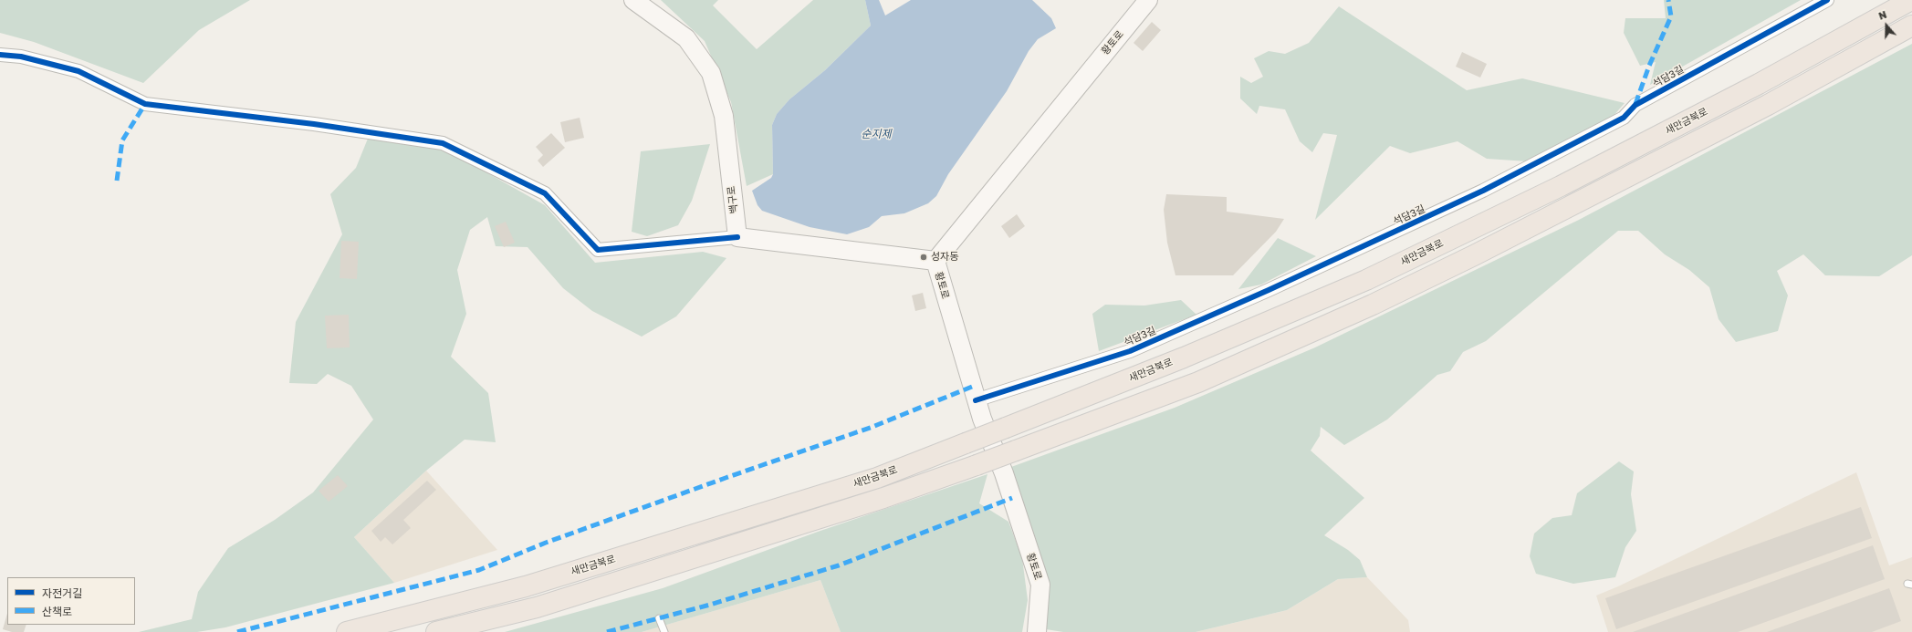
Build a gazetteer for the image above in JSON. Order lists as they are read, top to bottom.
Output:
{
  "streets": {
    "highway": ["새만금북로"],
    "main road": ["황토로", "백구로"],
    "street": ["석담3길"]
  },
  "crossings": [
    ["황토로", "석담3길"]
  ],
  "water": ["순지제"],
  "places": ["성자동"],
  "legend": ["자전거길", "산책로"],
  "north": "top"
}
